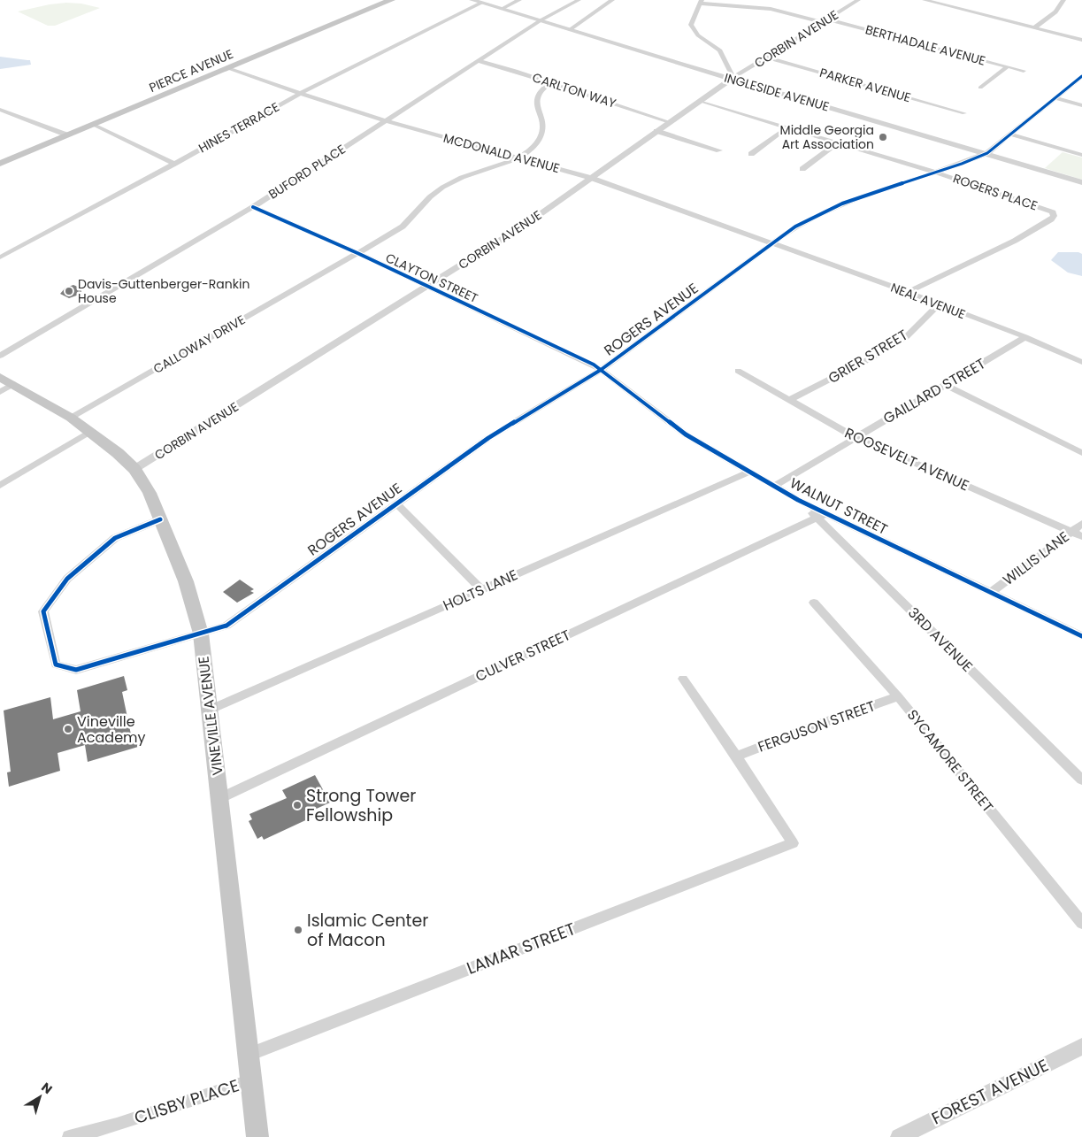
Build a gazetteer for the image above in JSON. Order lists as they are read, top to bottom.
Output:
{
  "streets": {
    "main road": ["PIERCE AVENUE", "VINEVILLE AVENUE"],
    "street": [
      "CORBIN AVENUE",
      "BERTHADALE AVENUE",
      "PARKER AVENUE",
      "CARLTON WAY",
      "INGLESIDE AVENUE",
      "HINES TERRACE",
      "MCDONALD AVENUE",
      "BUFORD PLACE",
      "ROGERS PLACE",
      "CLAYTON STREET",
      "NEAL AVENUE",
      "ROGERS AVENUE",
      "CALLOWAY DRIVE",
      "GRIER STREET",
      "GAILLARD STREET",
      "ROOSEVELT AVENUE",
      "WALNUT STREET",
      "WILLIS LANE",
      "HOLTS LANE",
      "3RD AVENUE",
      "CULVER STREET",
      "FERGUSON STREET",
      "SYCAMORE STREET",
      "LAMAR STREET",
      "FOREST AVENUE",
      "CLISBY PLACE"
    ]
  },
  "crossings": [
    ["CORBIN AVENUE", "BERTHADALE AVENUE"],
    ["CORBIN AVENUE", "PARKER AVENUE"],
    ["CORBIN AVENUE", "CARLTON WAY"],
    ["CORBIN AVENUE", "INGLESIDE AVENUE"],
    ["CORBIN AVENUE", "MCDONALD AVENUE"],
    ["CORBIN AVENUE", "ROGERS PLACE"],
    ["CORBIN AVENUE", "CLAYTON STREET"],
    ["CORBIN AVENUE", "VINEVILLE AVENUE"],
    ["PIERCE AVENUE", "MCDONALD AVENUE"],
    ["CARLTON WAY", "BUFORD PLACE"],
    ["CARLTON WAY", "CALLOWAY DRIVE"],
    ["INGLESIDE AVENUE", "HINES TERRACE"],
    ["INGLESIDE AVENUE", "BUFORD PLACE"],
    ["INGLESIDE AVENUE", "ROGERS AVENUE"],
    ["HINES TERRACE", "MCDONALD AVENUE"],
    ["MCDONALD AVENUE", "BUFORD PLACE"],
    ["MCDONALD AVENUE", "NEAL AVENUE"],
    ["MCDONALD AVENUE", "ROGERS AVENUE"],
    ["MCDONALD AVENUE", "CALLOWAY DRIVE"],
    ["BUFORD PLACE", "CLAYTON STREET"],
    ["ROGERS PLACE", "NEAL AVENUE"],
    ["ROGERS PLACE", "ROGERS AVENUE"],
    ["CLAYTON STREET", "ROGERS AVENUE"],
    ["CLAYTON STREET", "CALLOWAY DRIVE"],
    ["CLAYTON STREET", "WALNUT STREET"],
    ["NEAL AVENUE", "ROGERS AVENUE"],
    ["NEAL AVENUE", "GRIER STREET"],
    ["NEAL AVENUE", "GAILLARD STREET"],
    ["ROGERS AVENUE", "WALNUT STREET"],
    ["ROGERS AVENUE", "VINEVILLE AVENUE"],
    ["CALLOWAY DRIVE", "VINEVILLE AVENUE"],
    ["GRIER STREET", "ROOSEVELT AVENUE"],
    ["GAILLARD STREET", "ROOSEVELT AVENUE"],
    ["GAILLARD STREET", "WALNUT STREET"],
    ["ROOSEVELT AVENUE", "WILLIS LANE"],
    ["WALNUT STREET", "WILLIS LANE"],
    ["WALNUT STREET", "HOLTS LANE"],
    ["WALNUT STREET", "3RD AVENUE"],
    ["WALNUT STREET", "CULVER STREET"],
    ["HOLTS LANE", "VINEVILLE AVENUE"],
    ["3RD AVENUE", "CULVER STREET"],
    ["CULVER STREET", "VINEVILLE AVENUE"],
    ["VINEVILLE AVENUE", "LAMAR STREET"],
    ["VINEVILLE AVENUE", "CLISBY PLACE"],
    ["FERGUSON STREET", "SYCAMORE STREET"],
    ["FERGUSON STREET", "LAMAR STREET"]
  ],
  "places": [
    "Middle Georgia Art Association",
    "Davis-Guttenberger-Rankin House",
    "Vineville Academy",
    "Strong Tower Fellowship",
    "Islamic Center of Macon"
  ],
  "north": "top right"
}
